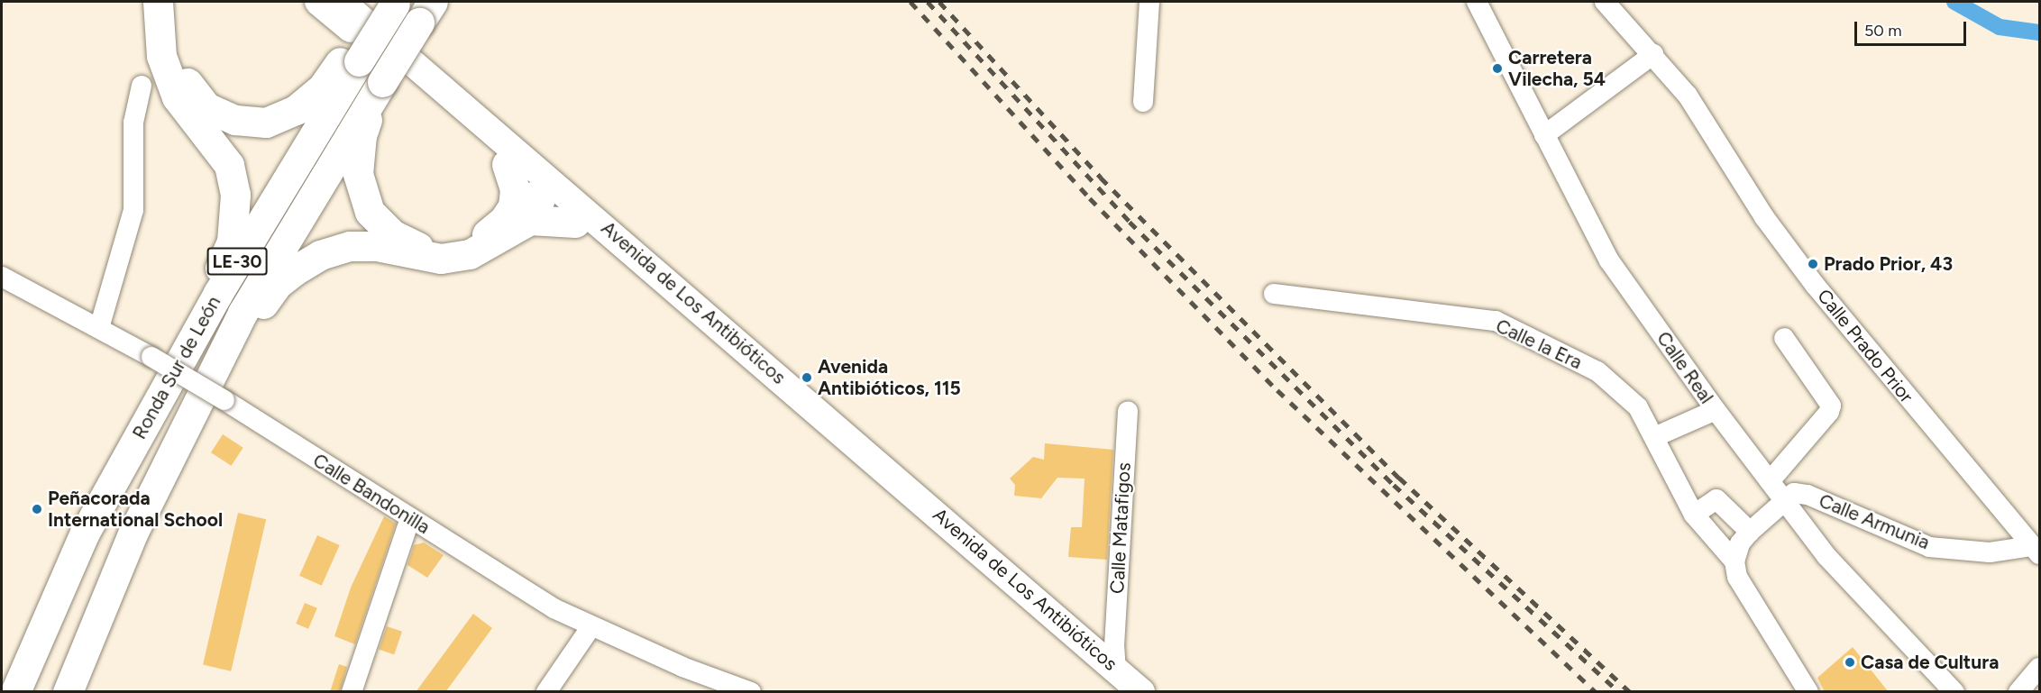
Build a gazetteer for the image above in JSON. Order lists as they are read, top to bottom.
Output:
{
  "streets": {
    "highway": ["LE-30", "Ronda Sur de León"],
    "main road": ["Avenida de Los Antibióticos"],
    "street": [
      "Calle la Era",
      "Calle Prado Prior",
      "Calle Real",
      "Calle Bandonilla",
      "Calle Armunia",
      "Calle Matafigos"
    ]
  },
  "crossings": [
    ["Avenida de Los Antibióticos", "Calle Matafigos"],
    ["Calle Prado Prior", "Calle Armunia"],
    ["Calle Real", "Calle Armunia"]
  ],
  "places": [
    "Carretera Vilecha, 54",
    "Prado Prior, 43",
    "Avenida Antibióticos, 115",
    "Peñacorada International School",
    "Casa de Cultura"
  ],
  "scale_bar": "50 m"
}
